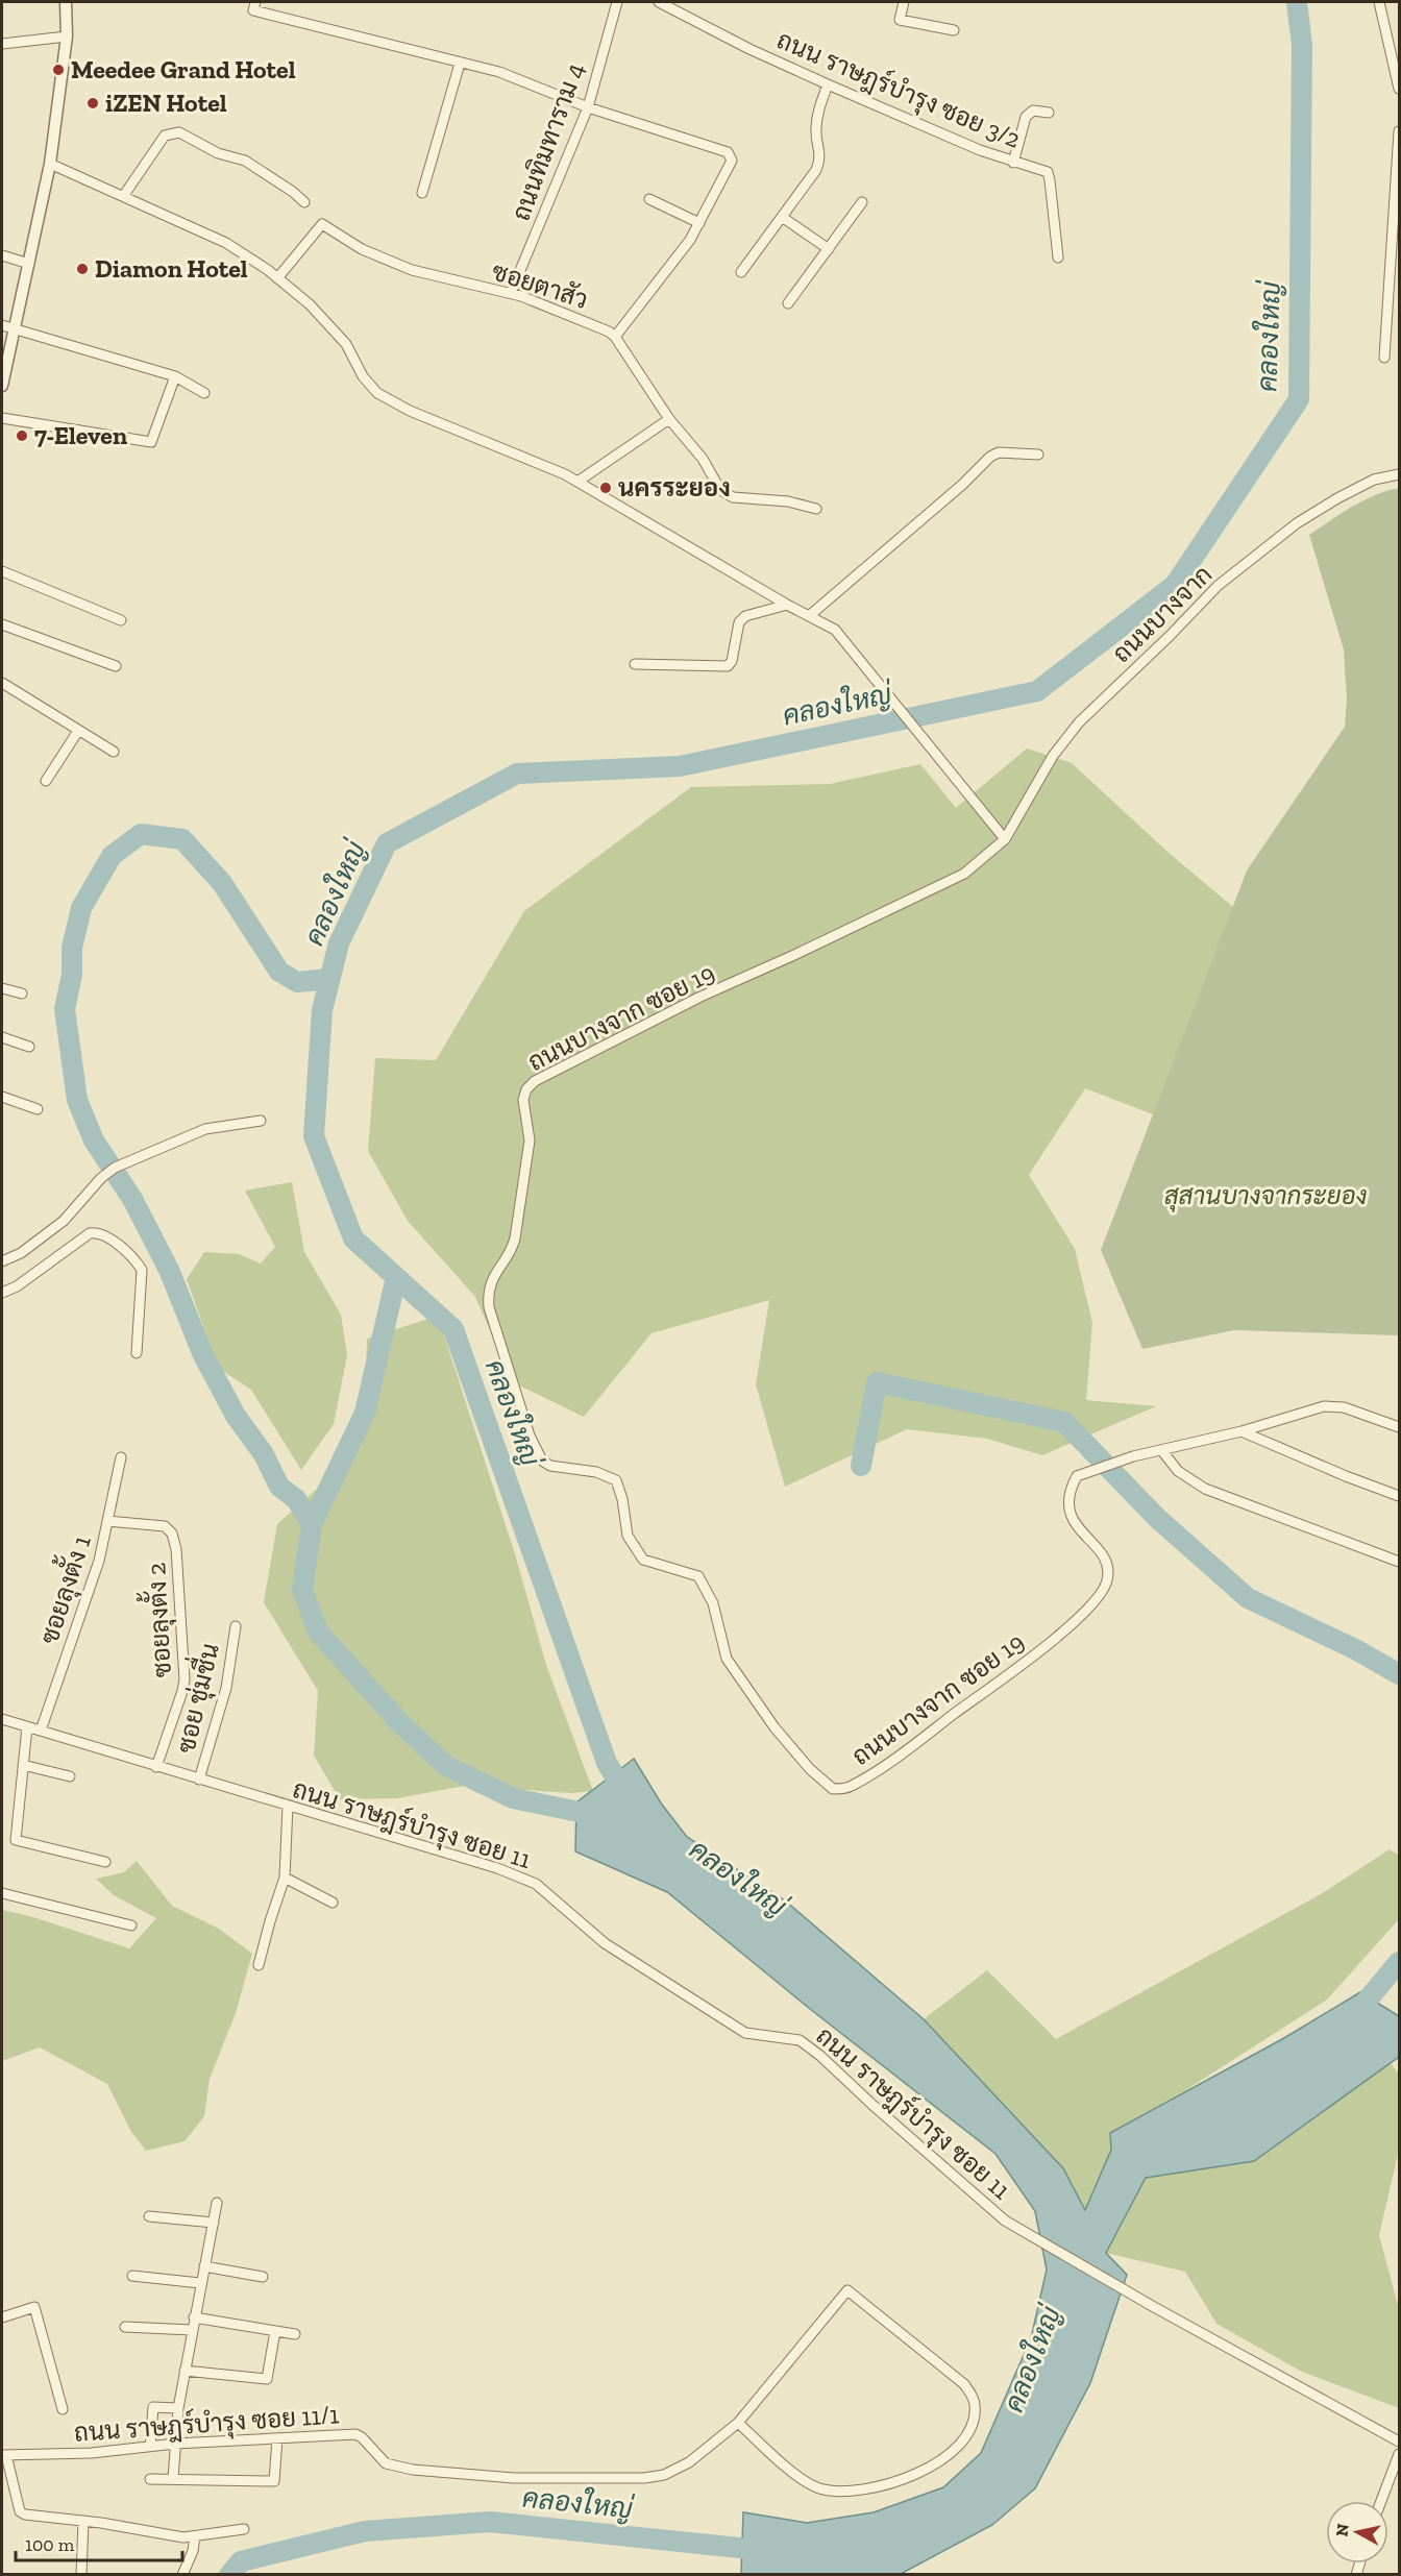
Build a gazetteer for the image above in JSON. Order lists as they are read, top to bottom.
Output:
{
  "streets": {
    "street": [
      "ถนน ราษฎร์บำรุง ซอย 3/2",
      "ถนนทิมทาราม 4",
      "ซอยตาสัว",
      "ถนนบางจาก",
      "ถนนบางจาก ซอย 19",
      "ซอยลุงตั้ง 1",
      "ซอยลุงตั้ง 2",
      "ซอย ชุ่มชื่น",
      "ถนน ราษฎร์บำรุง ซอย 11",
      "ถนน ราษฎร์บำรุง ซอย 11/1"
    ]
  },
  "crossings": [
    ["ถนนทิมทาราม 4", "ซอยตาสัว"],
    ["ถนนบางจาก", "ถนนบางจาก ซอย 19"],
    ["ซอยลุงตั้ง 1", "ซอยลุงตั้ง 2"],
    ["ซอยลุงตั้ง 1", "ถนน ราษฎร์บำรุง ซอย 11"],
    ["ซอยลุงตั้ง 2", "ถนน ราษฎร์บำรุง ซอย 11"],
    ["ซอย ชุ่มชื่น", "ถนน ราษฎร์บำรุง ซอย 11"]
  ],
  "water": ["คลองใหญ่"],
  "parks": ["สุสานบางจากระยอง"],
  "places": [
    "Meedee Grand Hotel",
    "iZEN Hotel",
    "Diamon Hotel",
    "7-Eleven",
    "นครระยอง"
  ],
  "scale_bar": "100 m",
  "north": "left"
}
